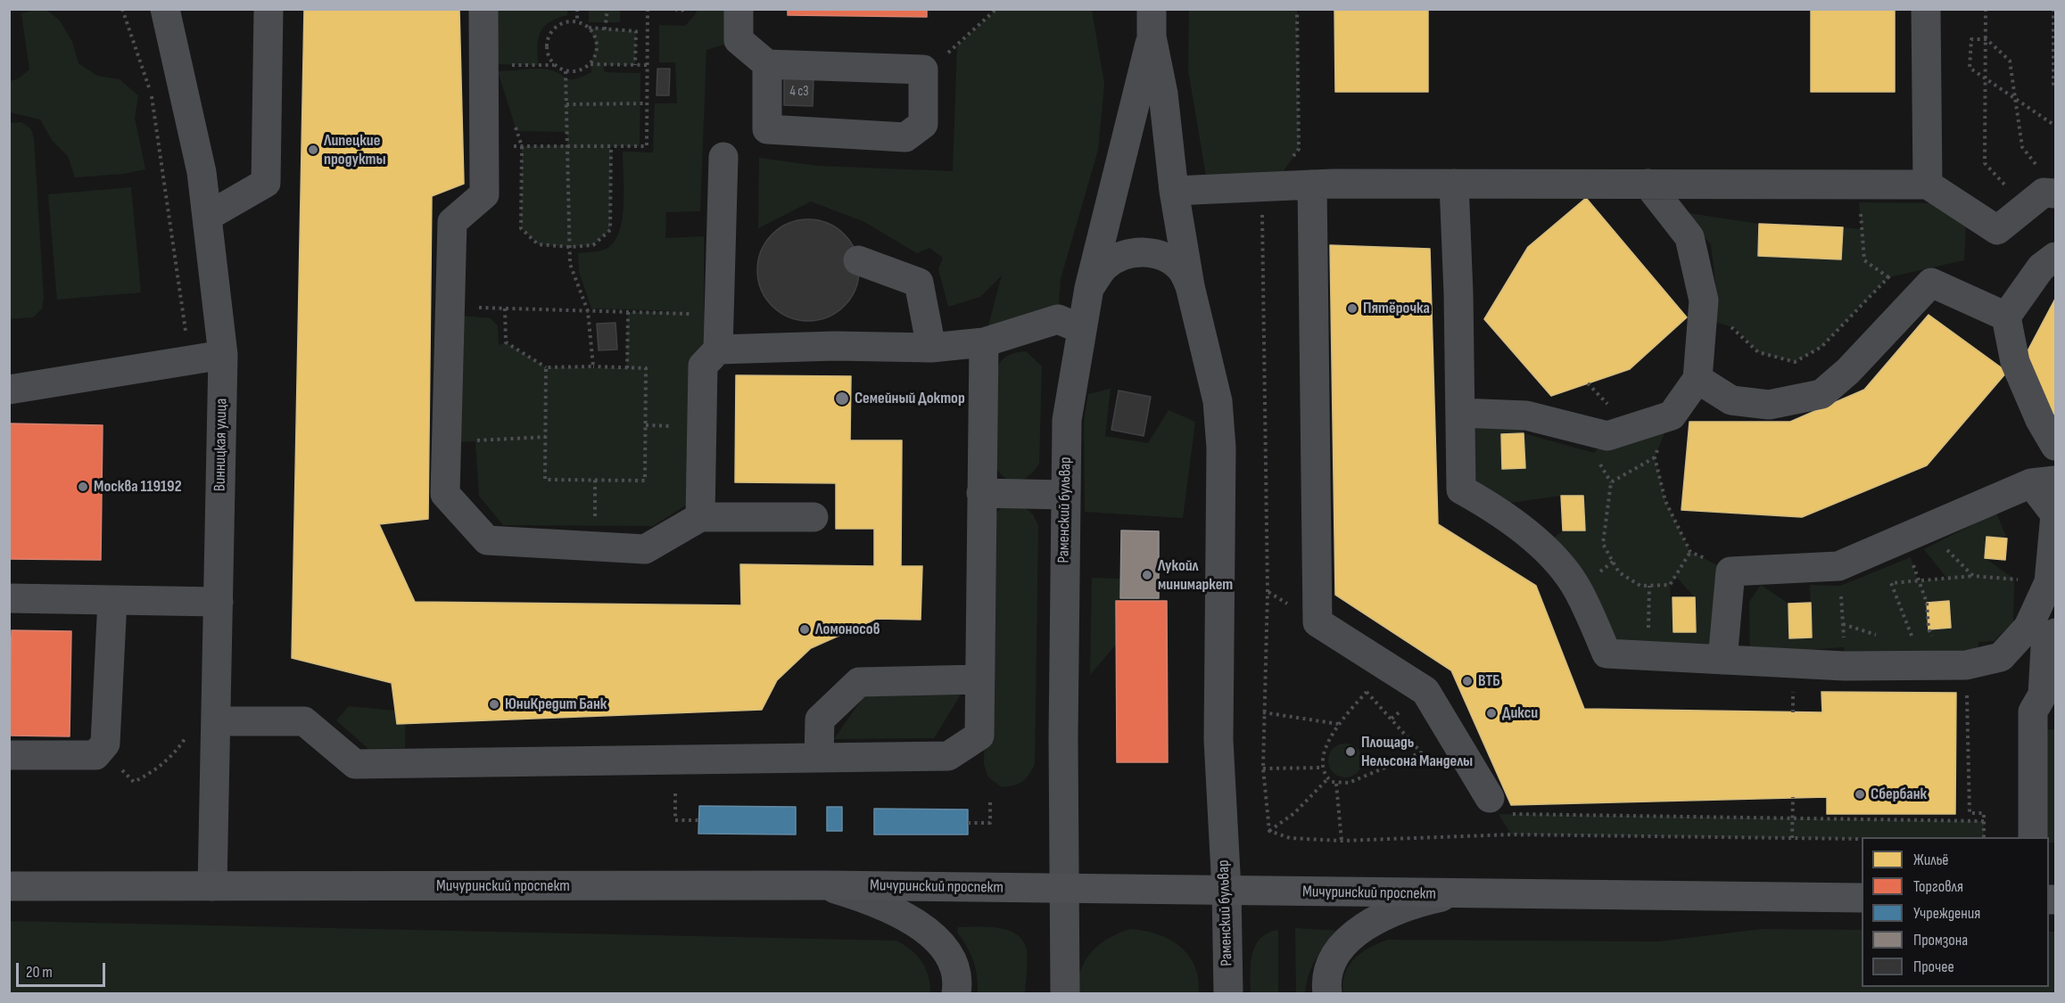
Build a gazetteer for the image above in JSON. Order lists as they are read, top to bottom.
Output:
{
  "streets": {
    "main road": ["Мичуринский проспект"],
    "street": ["Винницкая улица", "Раменский бульвар"]
  },
  "crossings": [
    ["Винницкая улица", "Мичуринский проспект"],
    ["Раменский бульвар", "Мичуринский проспект"]
  ],
  "places": [
    "Липецкие продукты",
    "Пятёрочка",
    "Семейный Доктор",
    "Москва 119192",
    "Лукойл минимаркет",
    "Ломоносов",
    "ВТБ",
    "ЮниКредит Банк",
    "Дикси",
    "Площадь Нельсона Манделы",
    "Сбербанк"
  ],
  "house_numbers": ["4 с3"],
  "legend": [
    "Жильё",
    "Торговля",
    "Учреждения",
    "Промзона",
    "Прочее"
  ],
  "scale_bar": "20 m"
}
